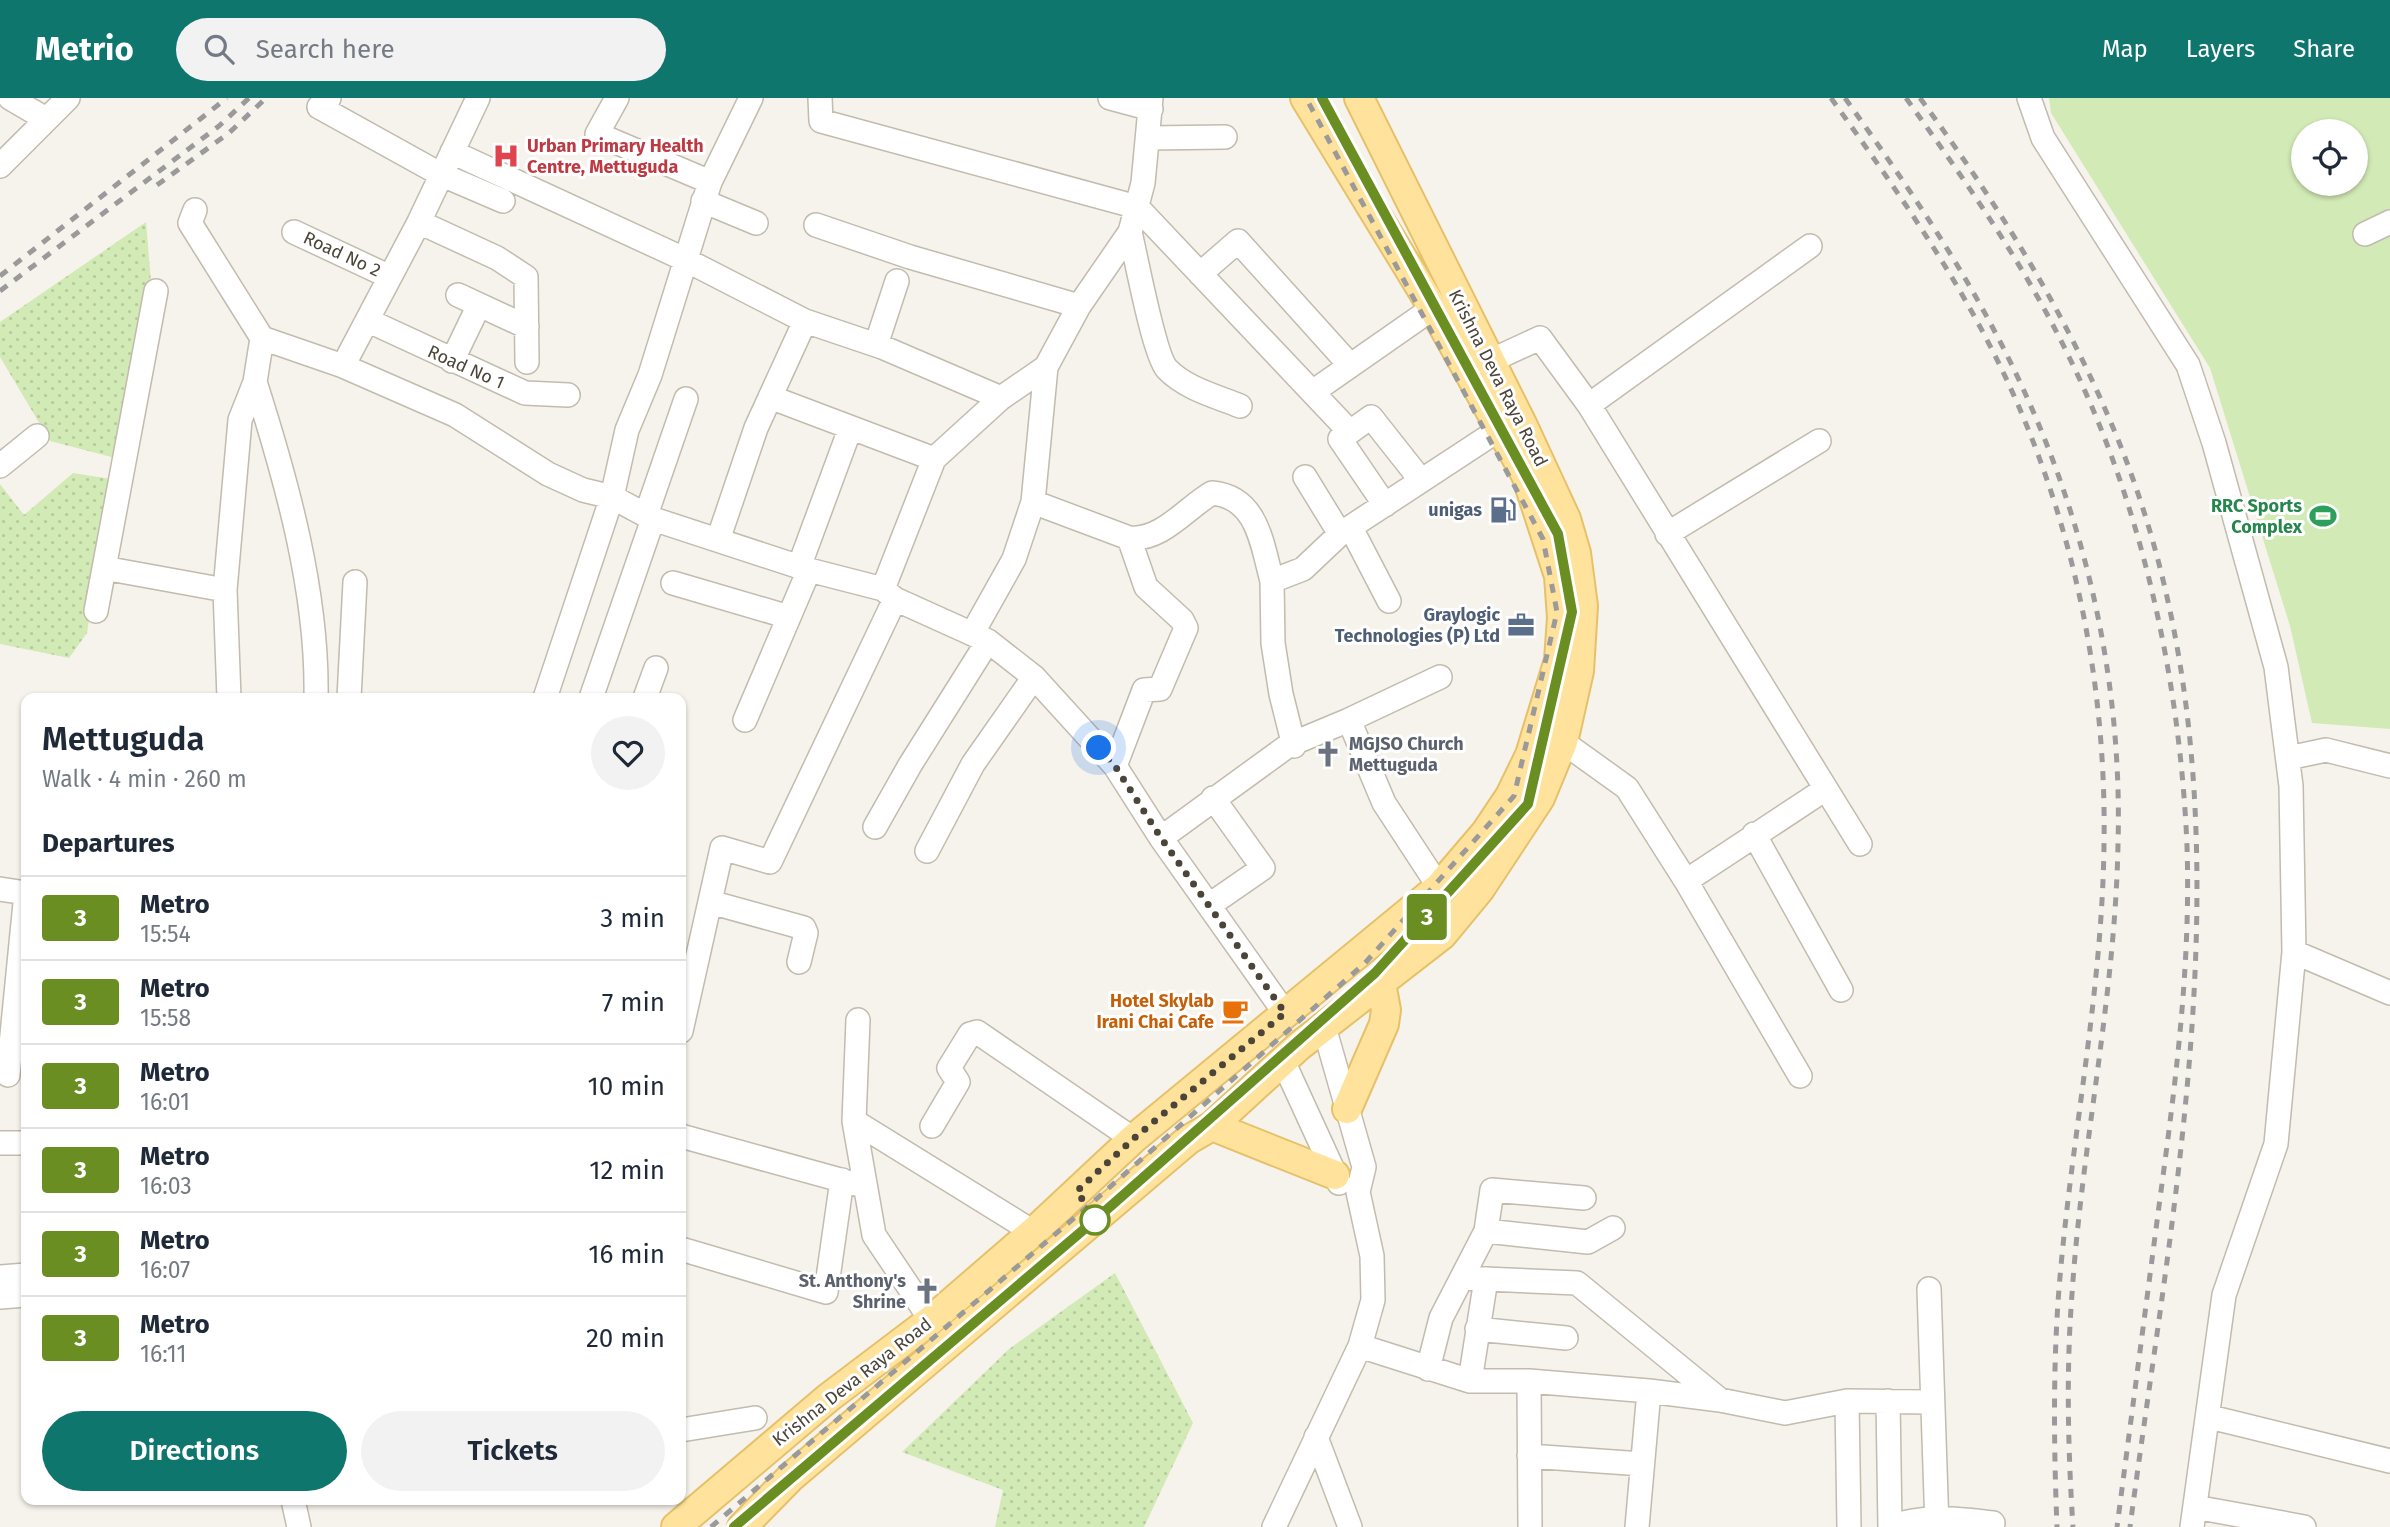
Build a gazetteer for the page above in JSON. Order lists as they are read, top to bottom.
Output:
{
  "streets": {
    "main road": ["Krishna Deva Raya Road"],
    "street": ["Road No 2", "Road No 1"]
  },
  "places": {
    "hospital": ["Urban Primary Health Centre, Mettuguda"],
    "fuel station": ["unigas"],
    "sports": ["RRC Sports Complex"],
    "office": ["Graylogic Technologies (P) Ltd"],
    "church": ["MGJSO Church Mettuguda", "St. Anthony's Shrine"],
    "cafe": ["Hotel Skylab Irani Chai Cafe"]
  },
  "lines": ["metro line 3"],
  "page": {
    "header": "Metrio",
    "search": "Search here",
    "nav": ["Map", "Layers", "Share"],
    "on_map": "3",
    "heading": [
      ["Mettuguda", "Walk · 4 min · 260 m"],
      "Departures"
    ],
    "list": [
      {
        "mark": "3",
        "name": "Metro",
        "note": "15:54",
        "value": "3 min"
      },
      {
        "mark": "3",
        "name": "Metro",
        "note": "15:58",
        "value": "7 min"
      },
      {
        "mark": "3",
        "name": "Metro",
        "note": "16:01",
        "value": "10 min"
      },
      {
        "mark": "3",
        "name": "Metro",
        "note": "16:03",
        "value": "12 min"
      },
      {
        "mark": "3",
        "name": "Metro",
        "note": "16:07",
        "value": "16 min"
      },
      {
        "mark": "3",
        "name": "Metro",
        "note": "16:11",
        "value": "20 min"
      }
    ],
    "buttons": ["Directions", "Tickets"]
  }
}
